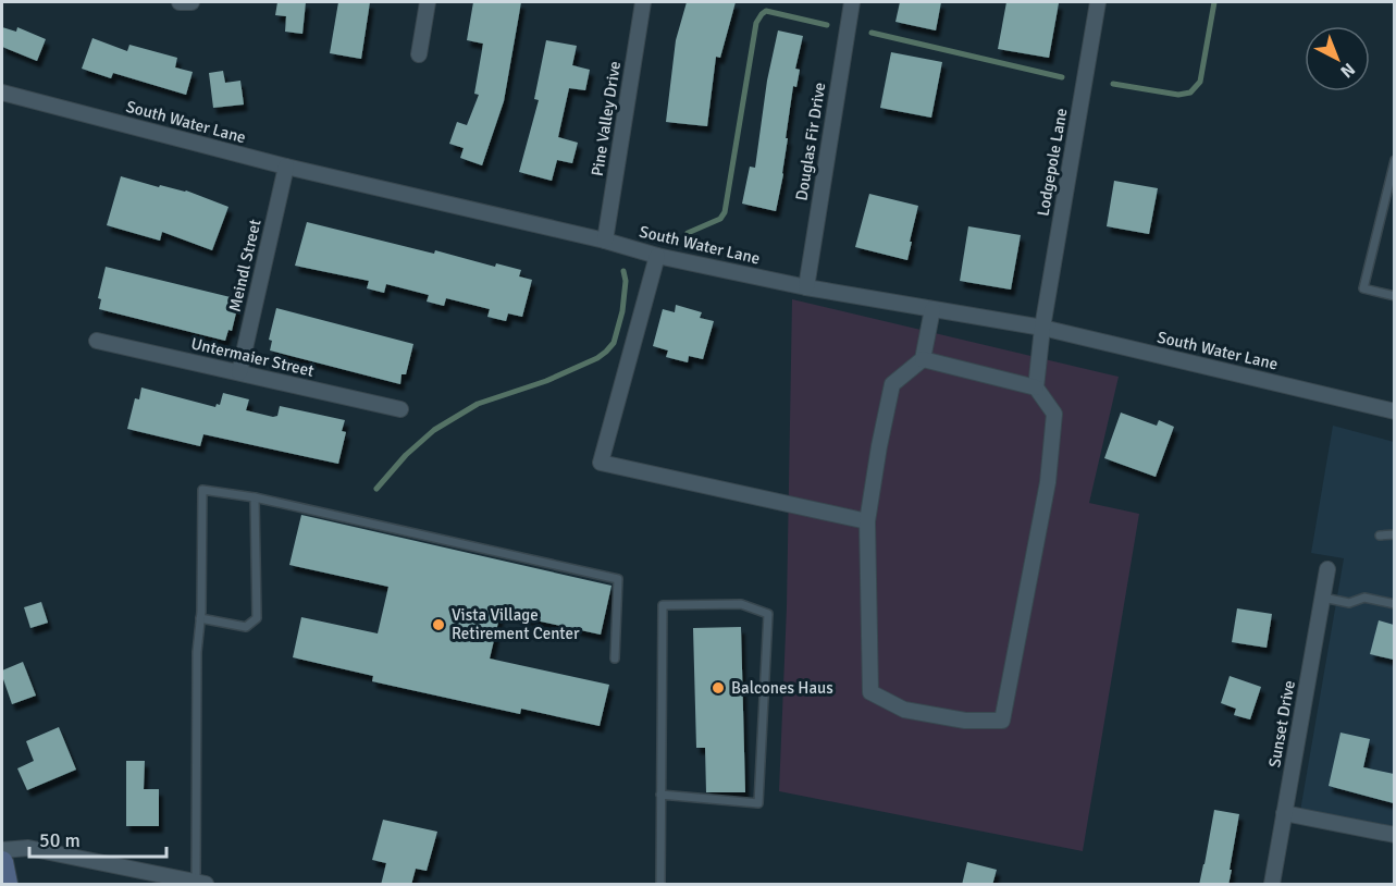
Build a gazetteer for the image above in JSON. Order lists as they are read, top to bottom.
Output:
{
  "streets": {
    "street": [
      "Pine Valley Drive",
      "South Water Lane",
      "Douglas Fir Drive",
      "Lodgepole Lane",
      "Meindl Street",
      "Untermaier Street",
      "Sunset Drive"
    ]
  },
  "crossings": [
    ["Pine Valley Drive", "South Water Lane"],
    ["South Water Lane", "Douglas Fir Drive"],
    ["South Water Lane", "Lodgepole Lane"],
    ["South Water Lane", "Meindl Street"],
    ["Meindl Street", "Untermaier Street"]
  ],
  "places": ["Vista Village Retirement Center", "Balcones Haus"],
  "scale_bar": "50 m",
  "north": "bottom right"
}
